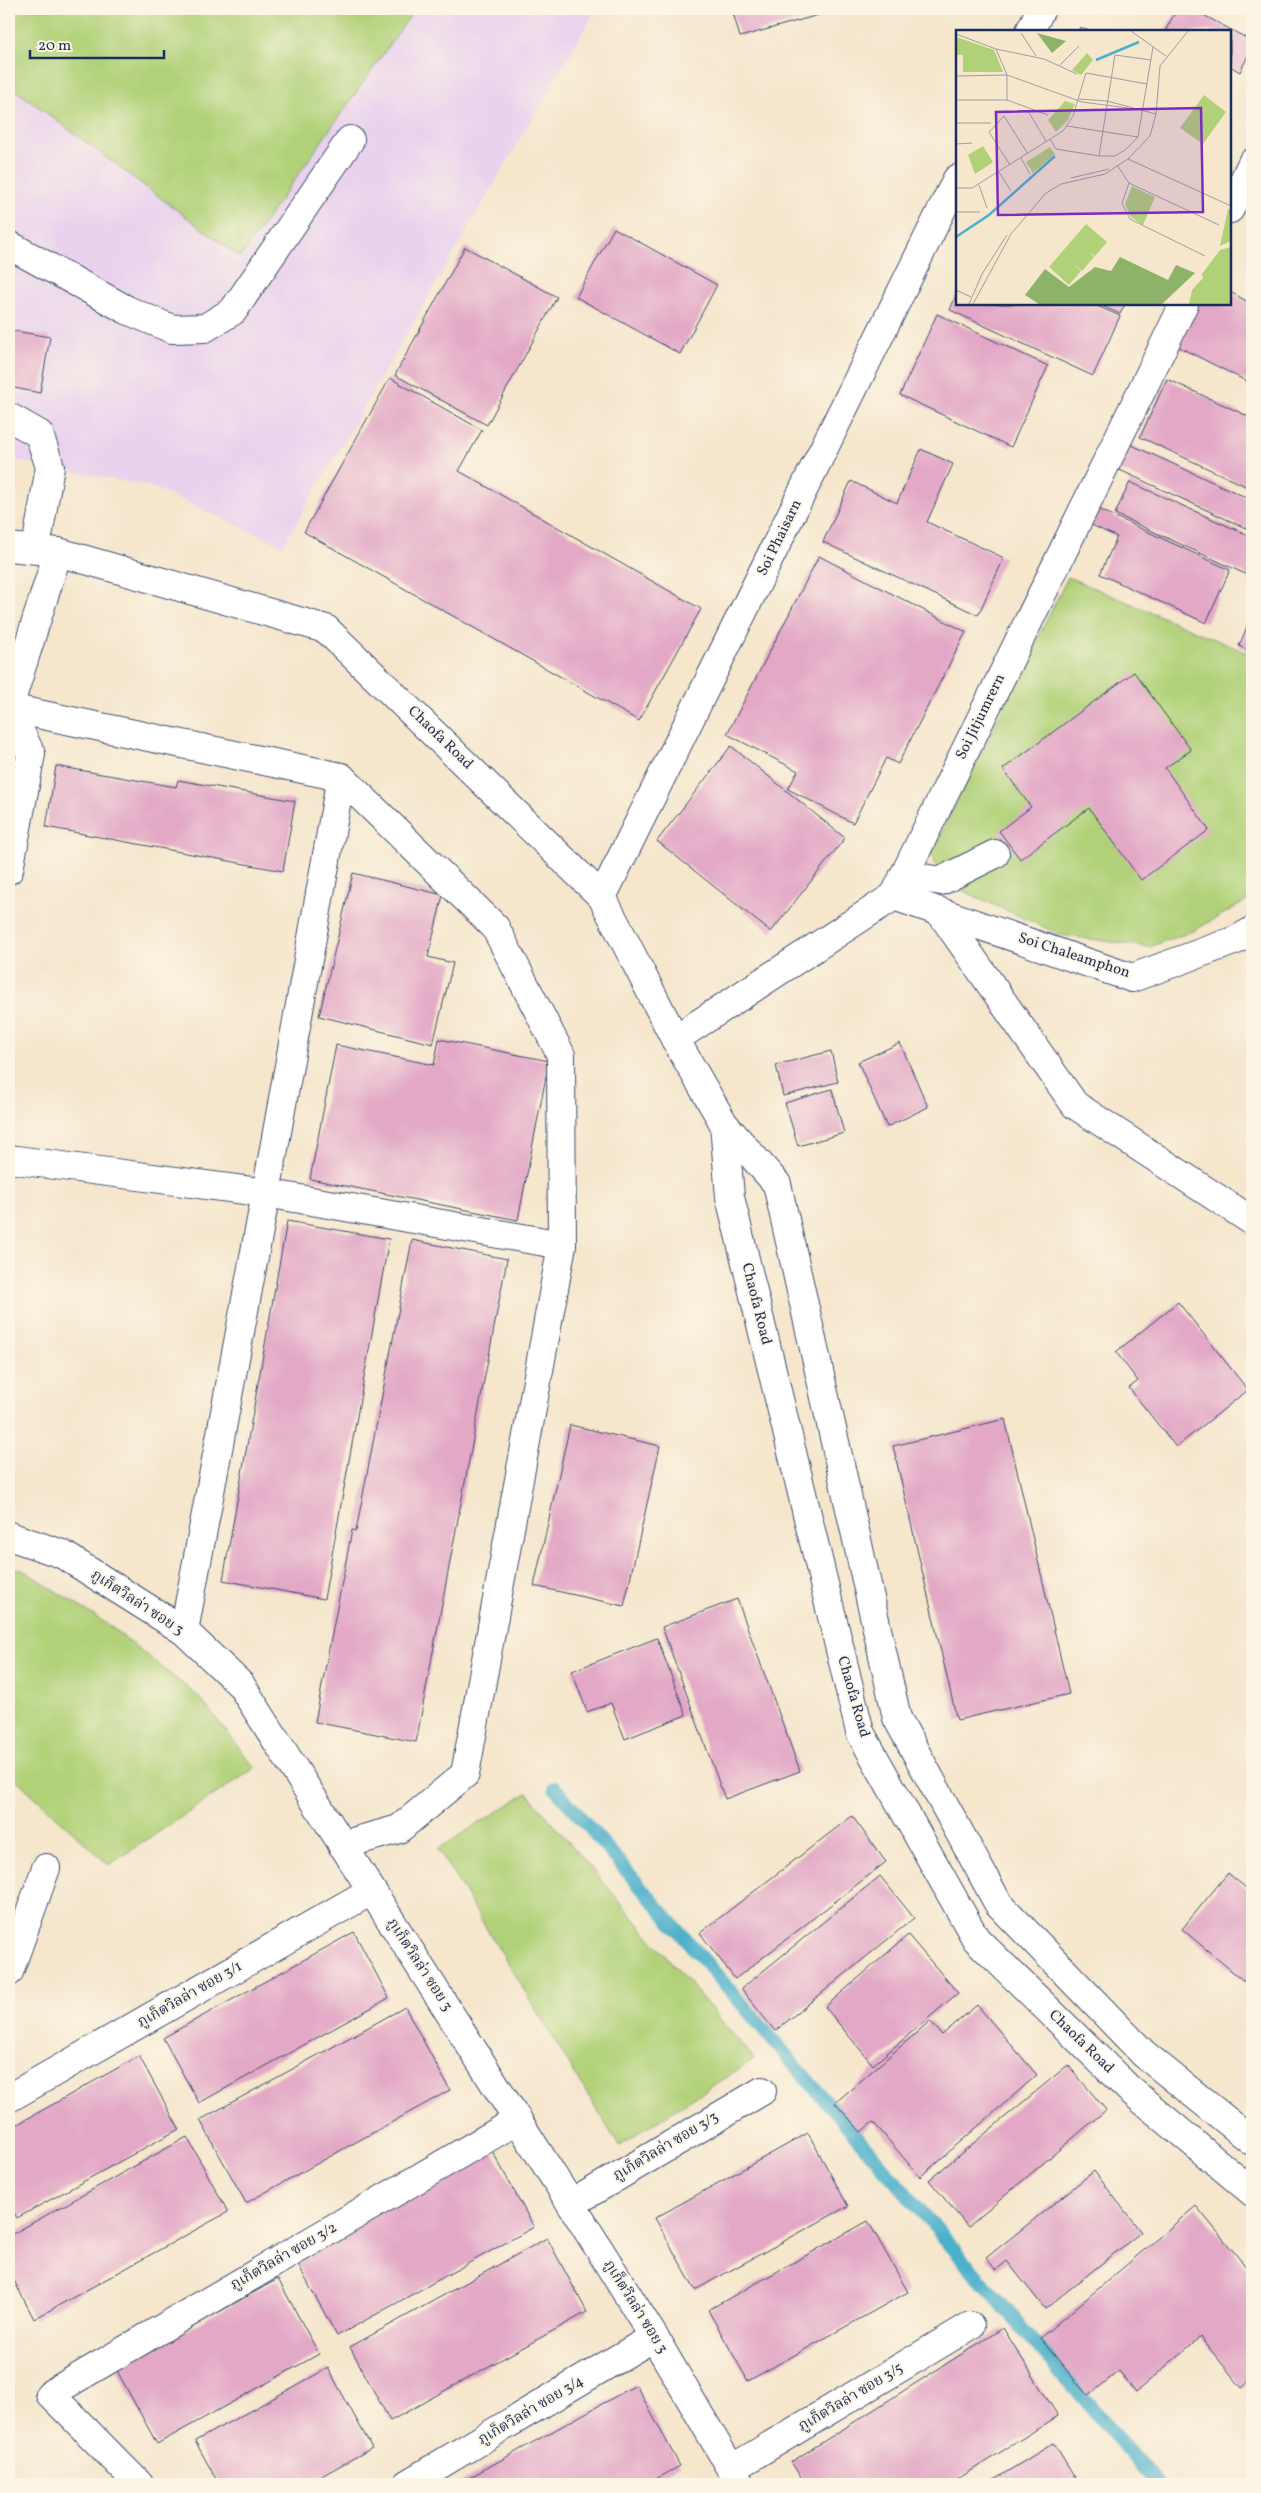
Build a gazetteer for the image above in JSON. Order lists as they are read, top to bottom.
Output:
{
  "streets": {
    "street": [
      "Soi Phaisarn",
      "Soi Jitjumrern",
      "Chaofa Road",
      "Soi Chaleamphon",
      "ภูเก็ตวิลล่า ซอย 3",
      "ภูเก็ตวิลล่า ซอย 3/1",
      "ภูเก็ตวิลล่า ซอย 3/3",
      "ภูเก็ตวิลล่า ซอย 3/2",
      "ภูเก็ตวิลล่า ซอย 3/5",
      "ภูเก็ตวิลล่า ซอย 3/4"
    ]
  },
  "crossings": [
    ["Soi Phaisarn", "Chaofa Road"],
    ["Soi Jitjumrern", "Soi Chaleamphon"],
    ["ภูเก็ตวิลล่า ซอย 3", "ภูเก็ตวิลล่า ซอย 3/1"],
    ["ภูเก็ตวิลล่า ซอย 3", "ภูเก็ตวิลล่า ซอย 3/3"],
    ["ภูเก็ตวิลล่า ซอย 3", "ภูเก็ตวิลล่า ซอย 3/2"],
    ["ภูเก็ตวิลล่า ซอย 3", "ภูเก็ตวิลล่า ซอย 3/5"],
    ["ภูเก็ตวิลล่า ซอย 3", "ภูเก็ตวิลล่า ซอย 3/4"]
  ],
  "scale_bar": "20 m"
}
